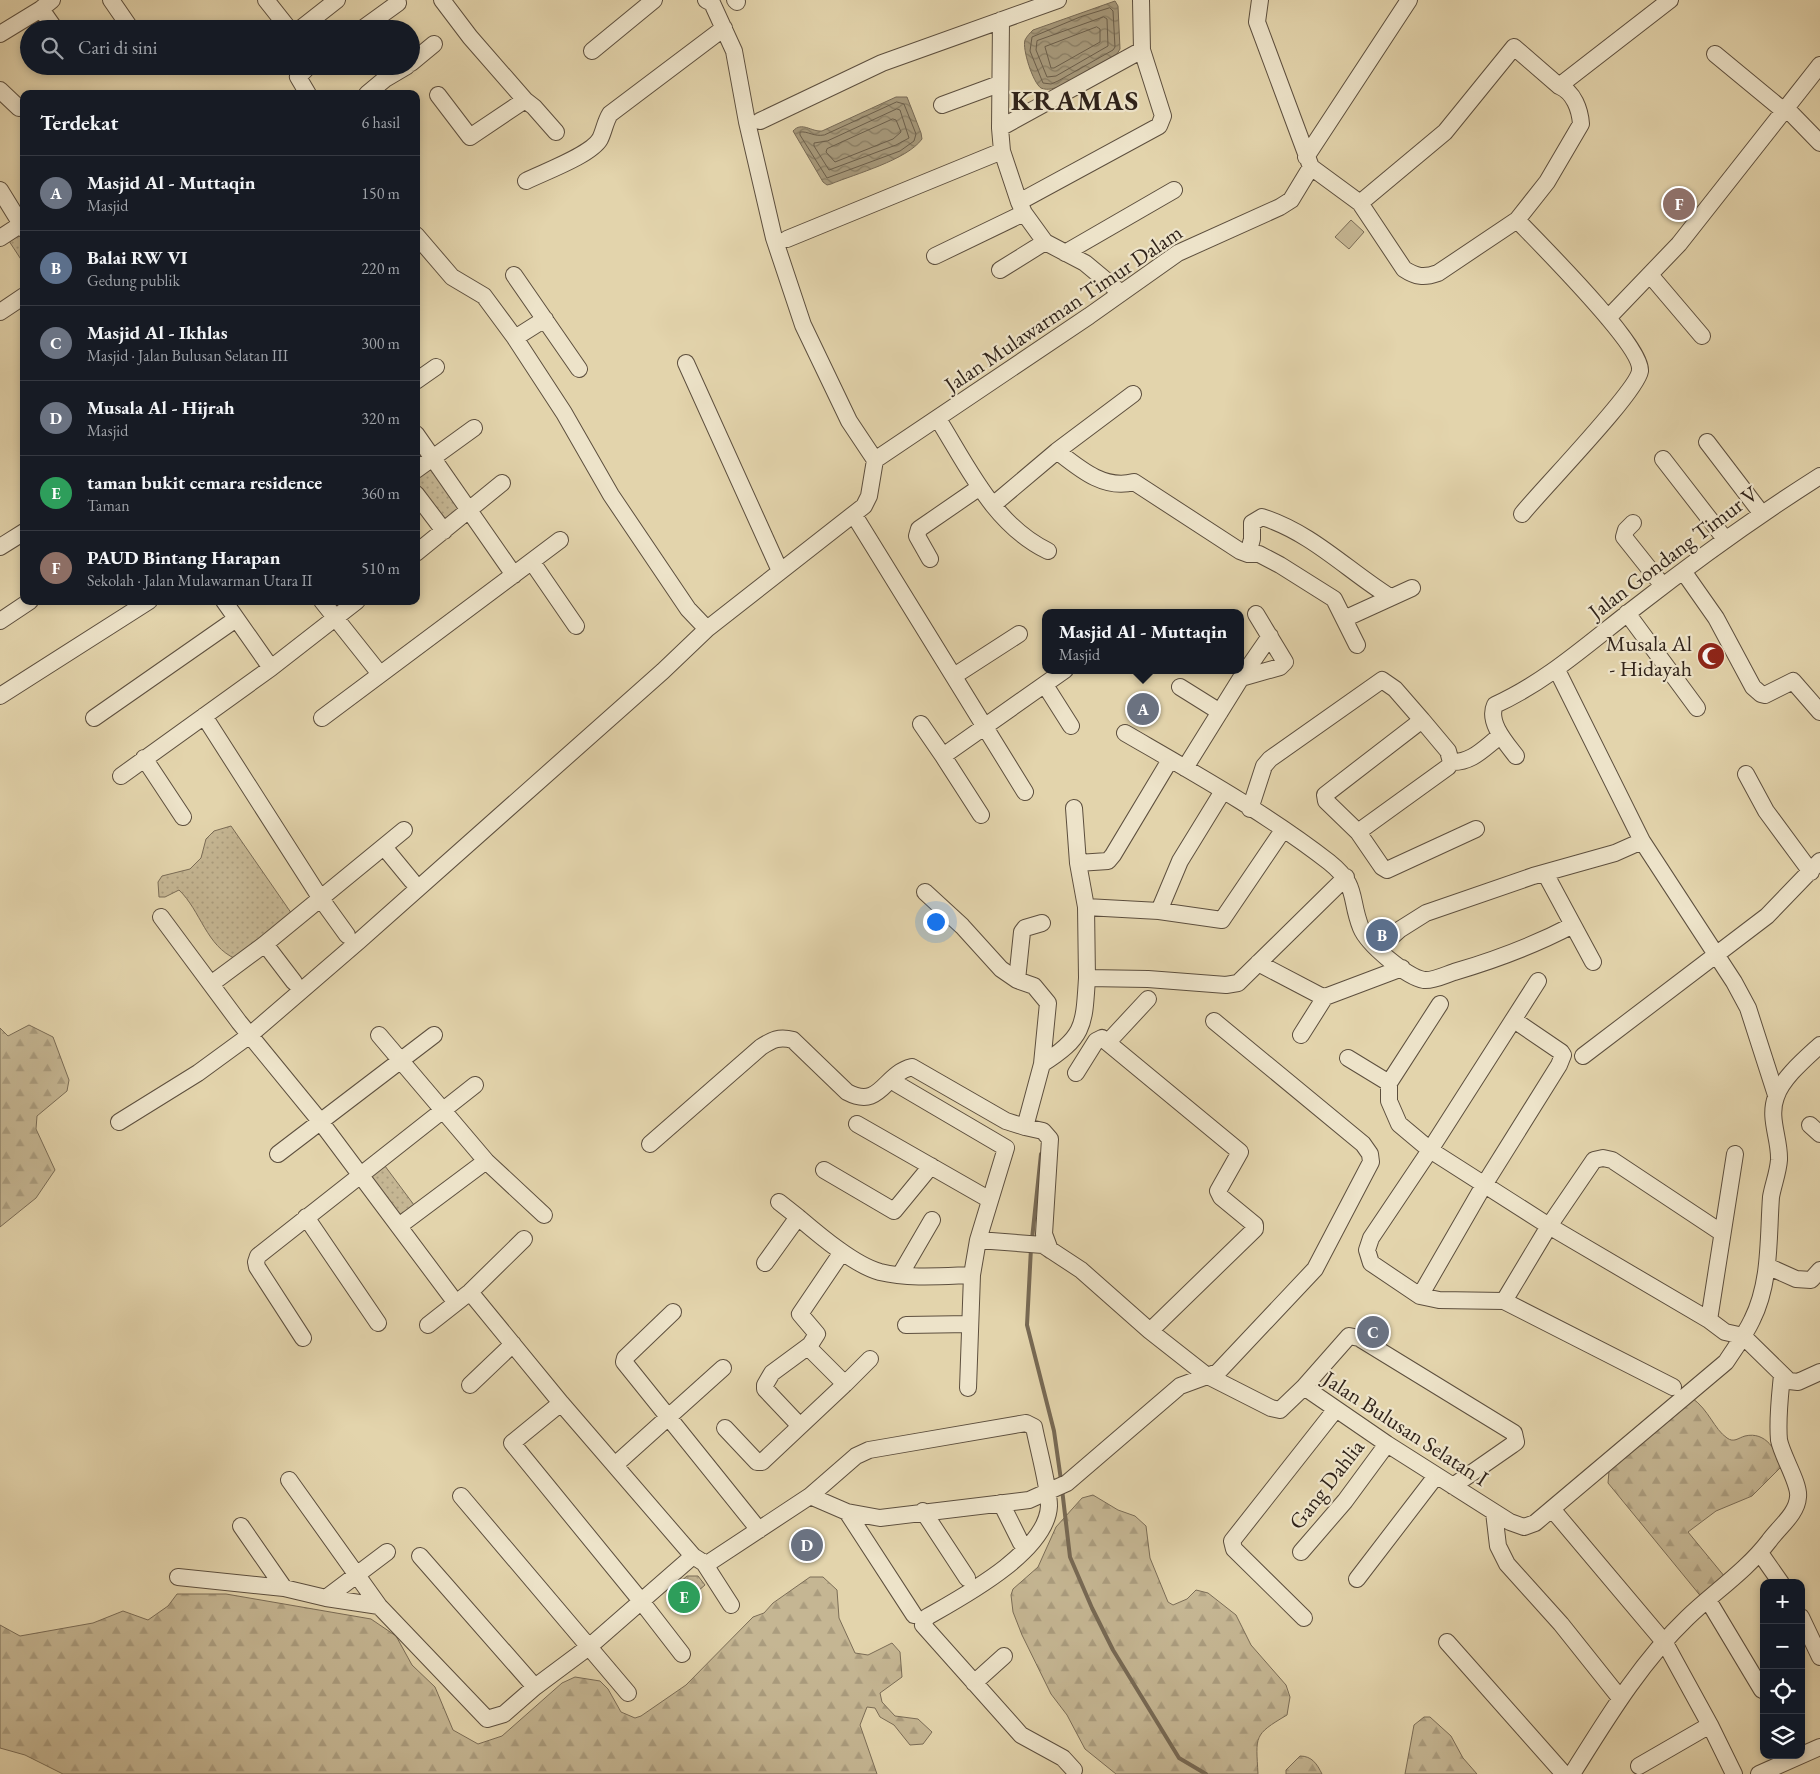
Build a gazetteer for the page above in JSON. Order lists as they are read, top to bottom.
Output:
{
  "streets": {
    "street": [
      "Jalan Mulawarman Timur Dalam",
      "Jalan Gondang Timur V",
      "Jalan Bulusan Selatan I",
      "Gang Dahlia"
    ]
  },
  "crossings": [
    ["Jalan Bulusan Selatan I", "Gang Dahlia"]
  ],
  "districts": ["KRAMAS"],
  "places": {
    "mosque": ["Musala Al - Hidayah"]
  },
  "page": {
    "search": "Cari di sini",
    "heading": ["Terdekat", "6 hasil"],
    "list": [
      {
        "mark": "A",
        "name": "Masjid Al - Muttaqin",
        "note": "Masjid",
        "value": "150 m"
      },
      {
        "mark": "B",
        "name": "Balai RW VI",
        "note": "Gedung publik",
        "value": "220 m"
      },
      {
        "mark": "C",
        "name": "Masjid Al - Ikhlas",
        "note": "Masjid · Jalan Bulusan Selatan III",
        "value": "300 m"
      },
      {
        "mark": "D",
        "name": "Musala Al - Hijrah",
        "note": "Masjid",
        "value": "320 m"
      },
      {
        "mark": "E",
        "name": "taman bukit cemara residence",
        "note": "Taman",
        "value": "360 m"
      },
      {
        "mark": "F",
        "name": "PAUD Bintang Harapan",
        "note": "Sekolah · Jalan Mulawarman Utara II",
        "value": "510 m"
      }
    ],
    "pins": [
      "F",
      "A",
      "B",
      "C",
      "D",
      "E"
    ],
    "popup": ["Masjid Al - Muttaqin", "Masjid"],
    "map_buttons": ["+", "−"]
  }
}
